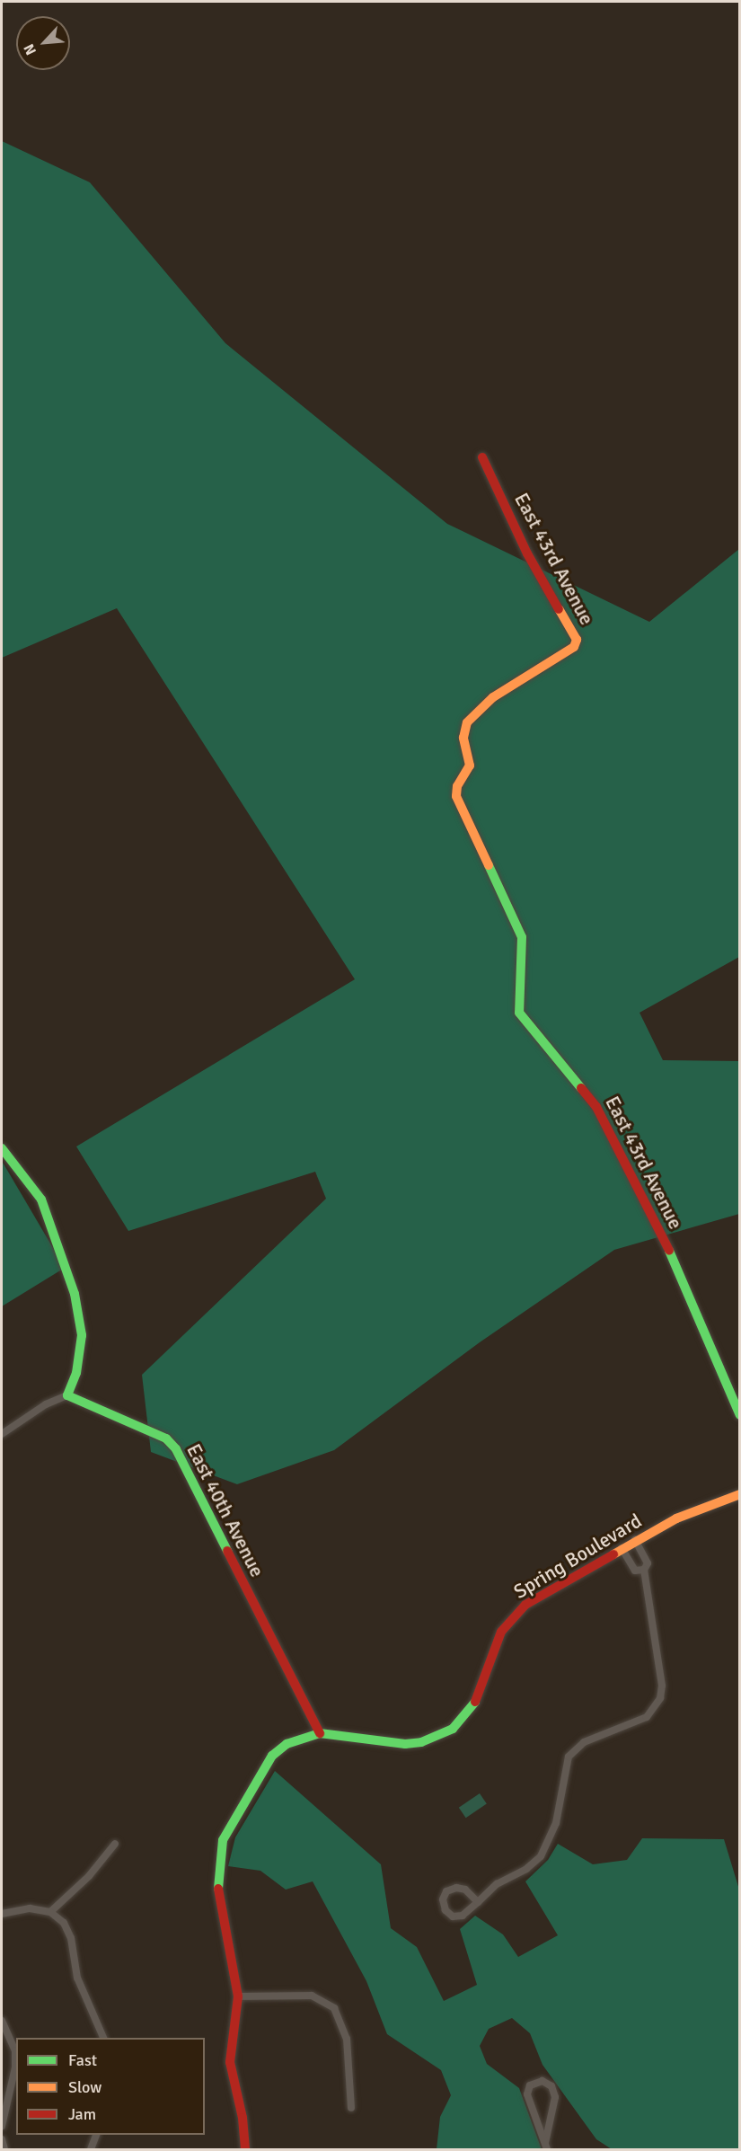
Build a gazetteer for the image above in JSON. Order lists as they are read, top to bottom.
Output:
{
  "streets": {
    "street": ["East 43rd Avenue", "East 40th Avenue", "Spring Boulevard"]
  },
  "crossings": [
    ["East 40th Avenue", "Spring Boulevard"]
  ],
  "legend": ["Fast", "Slow", "Jam"],
  "north": "bottom left"
}
